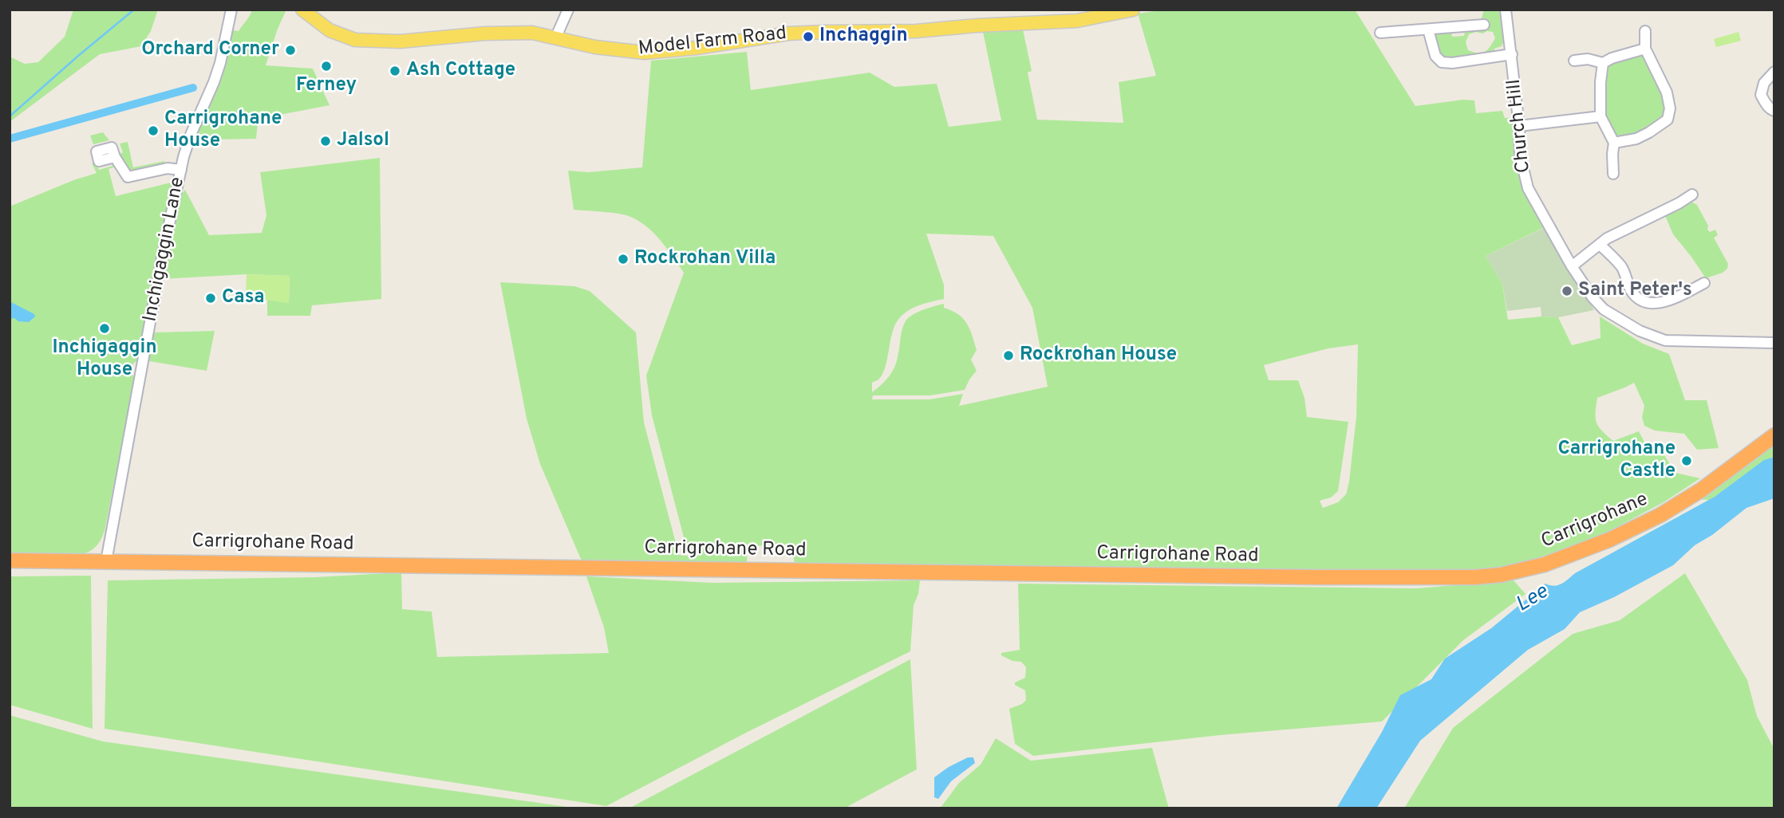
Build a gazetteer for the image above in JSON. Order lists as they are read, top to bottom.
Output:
{
  "streets": {
    "highway": ["Carrigrohane", "Carrigrohane Road"],
    "main road": ["Model Farm Road"],
    "street": ["Church Hill", "Inchigaggin Lane"]
  },
  "crossings": [
    ["Inchigaggin Lane", "Carrigrohane Road"],
    ["Carrigrohane", "Carrigrohane Road"]
  ],
  "water": ["Lee"],
  "places": [
    "Inchaggin",
    "Orchard Corner",
    "Ferney",
    "Ash Cottage",
    "Carrigrohane House",
    "Jalsol",
    "Rockrohan Villa",
    "Saint Peter's",
    "Casa",
    "Inchigaggin House",
    "Rockrohan House",
    "Carrigrohane Castle"
  ]
}
